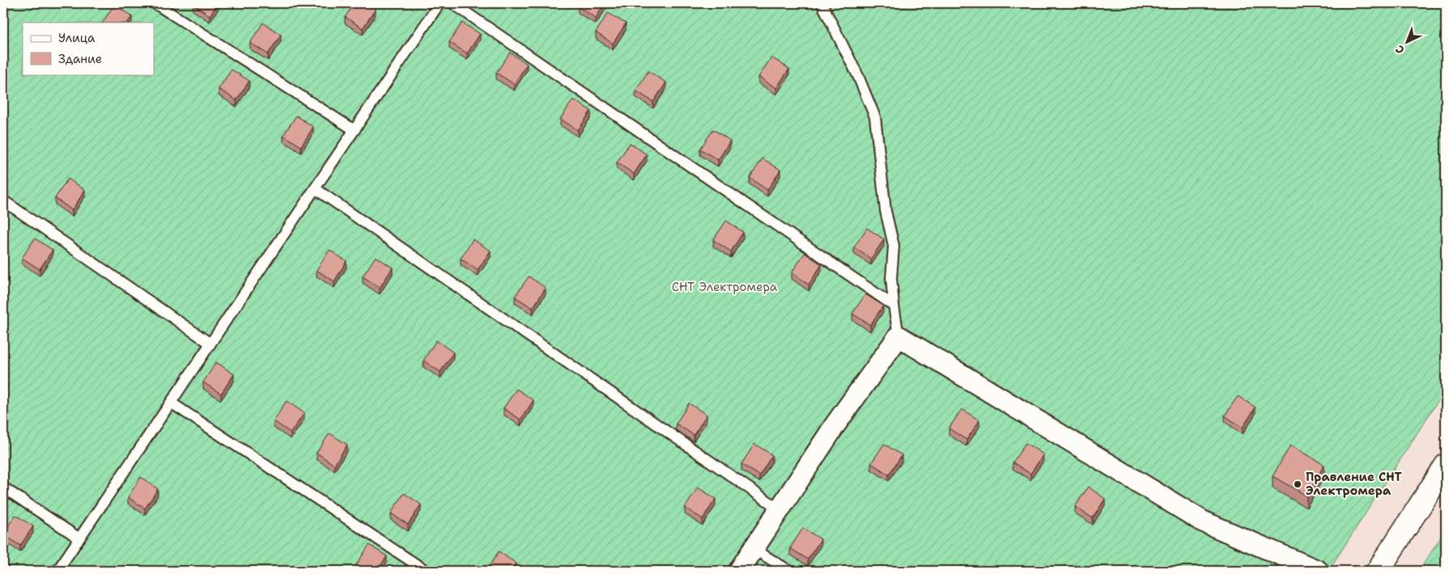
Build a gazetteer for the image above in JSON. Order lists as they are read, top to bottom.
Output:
{
  "parks": ["СНТ Электромера"],
  "places": ["Правление СНТ Электромера"],
  "legend": ["Улица", "Здание"],
  "north": "bottom left"
}
